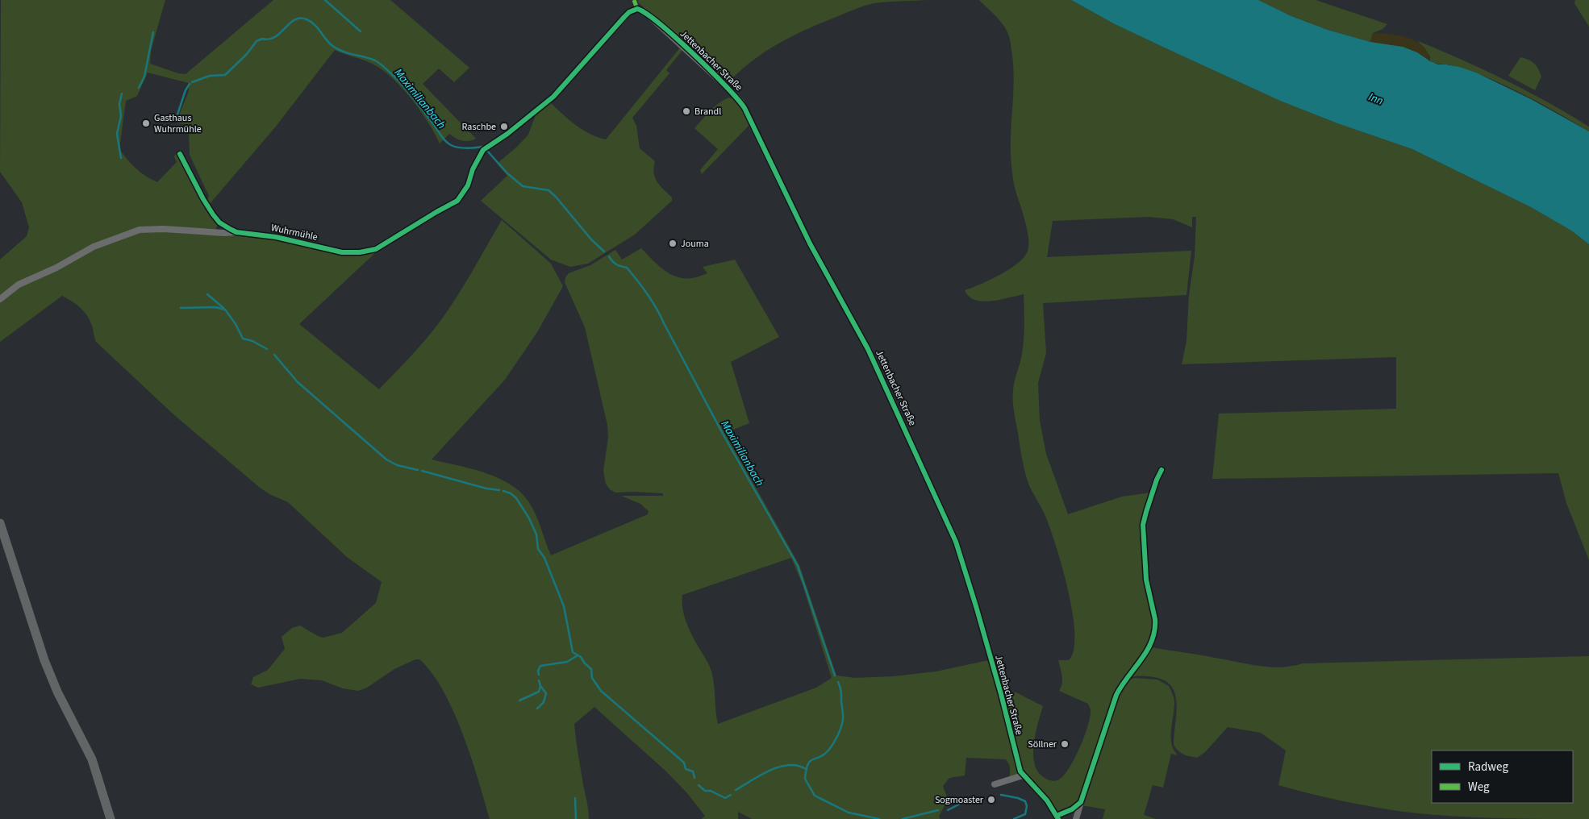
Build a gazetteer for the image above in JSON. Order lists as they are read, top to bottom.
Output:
{
  "streets": {
    "street": ["Jettenbacher Straße", "Wuhrmühle"]
  },
  "crossings": [
    ["Jettenbacher Straße", "Wuhrmühle"]
  ],
  "water": ["Maximilianbach", "Inn"],
  "places": [
    "Brandl",
    "Gasthaus Wuhrmühle",
    "Raschbe",
    "Jouma",
    "Söllner",
    "Sogmoaster"
  ],
  "legend": ["Radweg", "Weg"]
}
